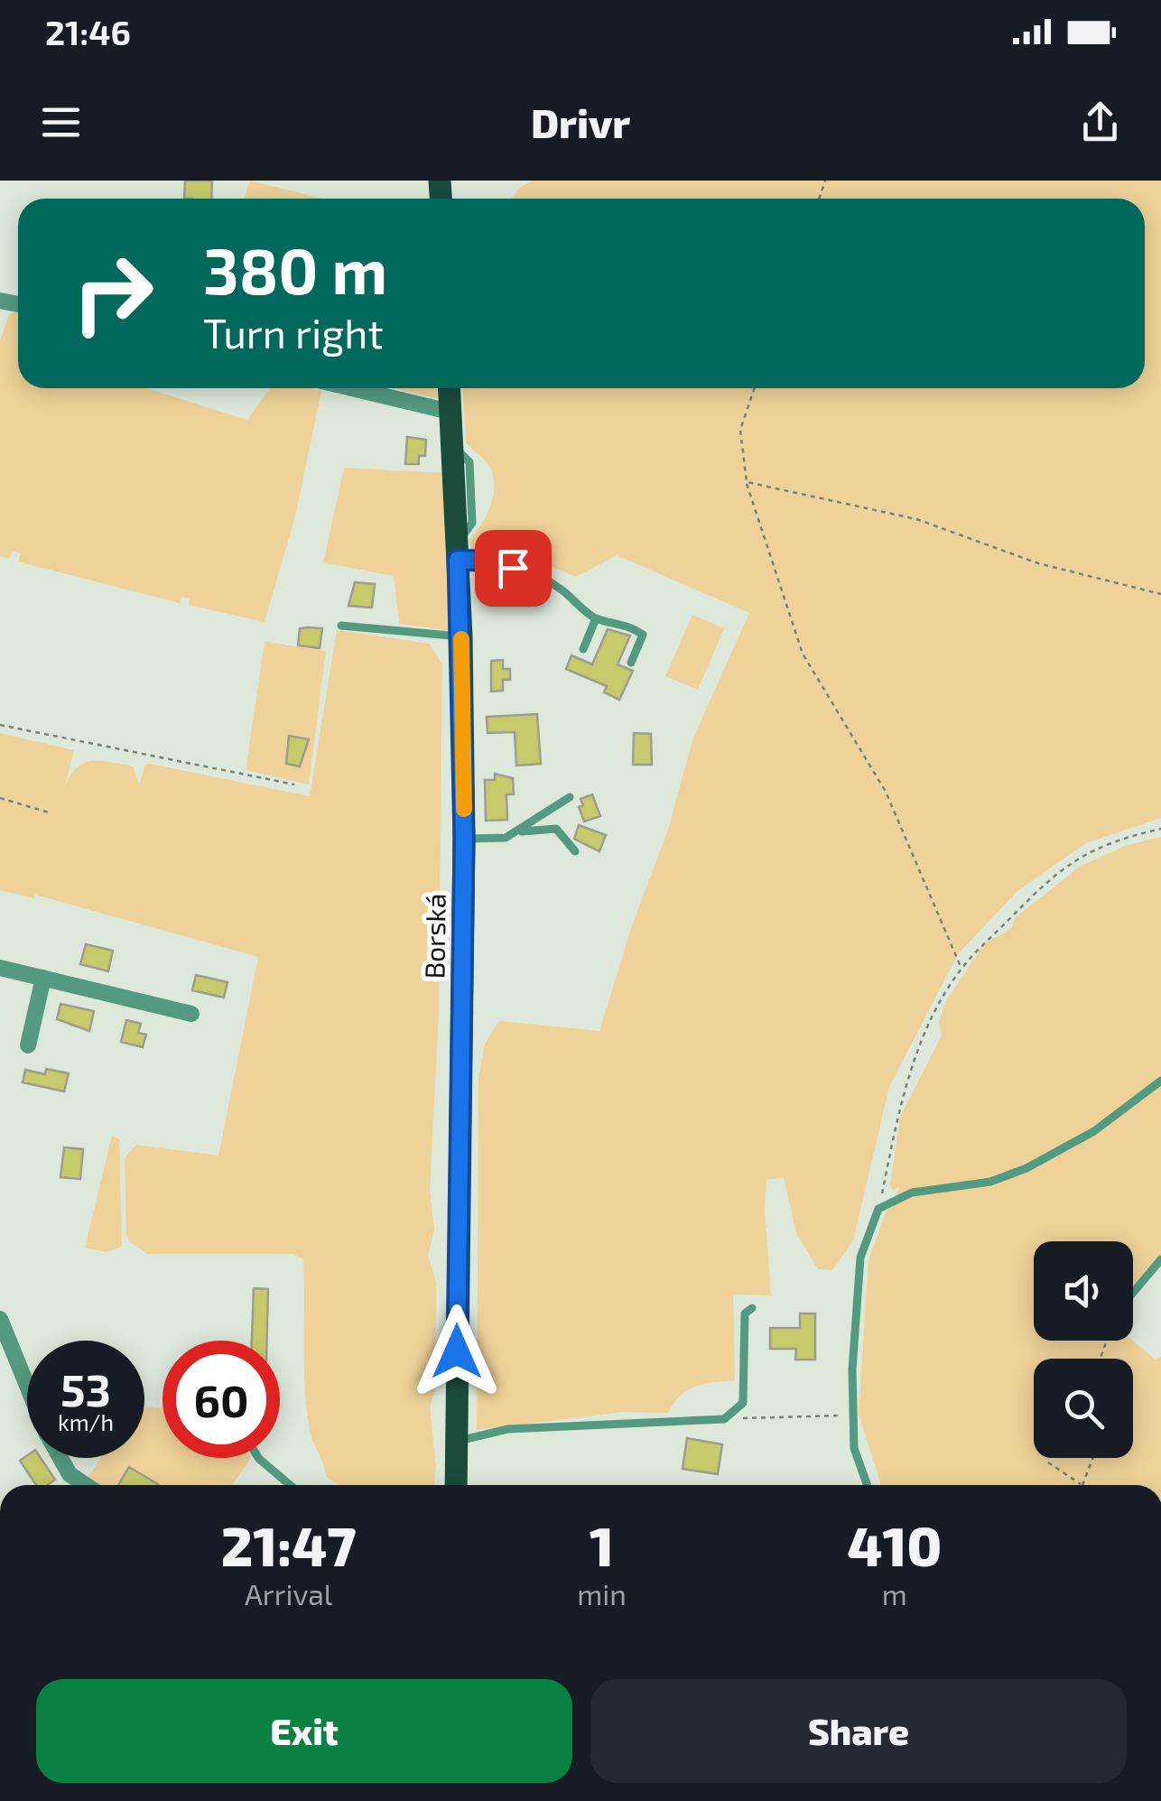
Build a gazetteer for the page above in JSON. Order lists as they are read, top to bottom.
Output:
{
  "streets": {
    "main road": ["Borská"]
  },
  "page": {
    "status": "21:46",
    "header": "Drivr",
    "turn": ["380 m", "Turn right"],
    "speed": "53 km/h",
    "limit": "60",
    "eta": [
      "21:47",
      "Arrival",
      "1",
      "min",
      "410",
      "m"
    ],
    "buttons": ["Exit", "Share"]
  }
}
